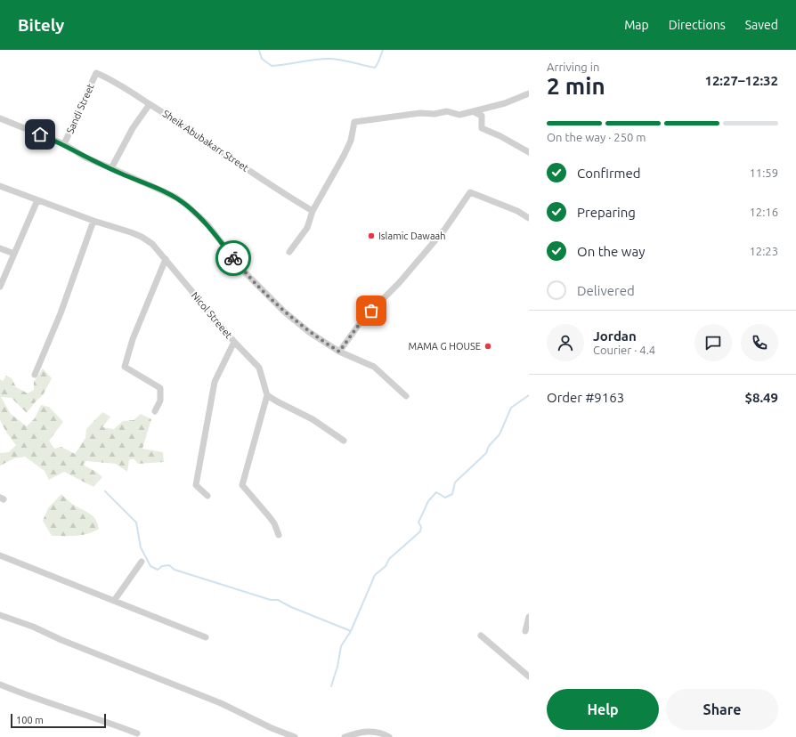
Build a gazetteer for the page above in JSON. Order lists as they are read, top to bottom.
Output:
{
  "streets": {
    "street": ["Sandi Street", "Sheik Abubakarr Street", "Nicol Streeet"]
  },
  "crossings": [
    ["Sandi Street", "Sheik Abubakarr Street"]
  ],
  "places": ["Islamic Dawaah", "MAMA G HOUSE"],
  "scale_bar": "100 m",
  "page": {
    "header": "Bitely",
    "nav": ["Map", "Directions", "Saved"],
    "heading": ["2 min", "Arriving in", "12:27–12:32"],
    "panel": [
      "Jordan",
      "Courier · 4.4",
      "Order #9163",
      "$8.49"
    ],
    "bar": "On the way · 250 m",
    "list": [
      ["Confirmed", "11:59"],
      ["Preparing", "12:16"],
      ["On the way", "12:23"],
      "Delivered"
    ],
    "buttons": ["Help", "Share"],
    "scale": "100 m"
  }
}
